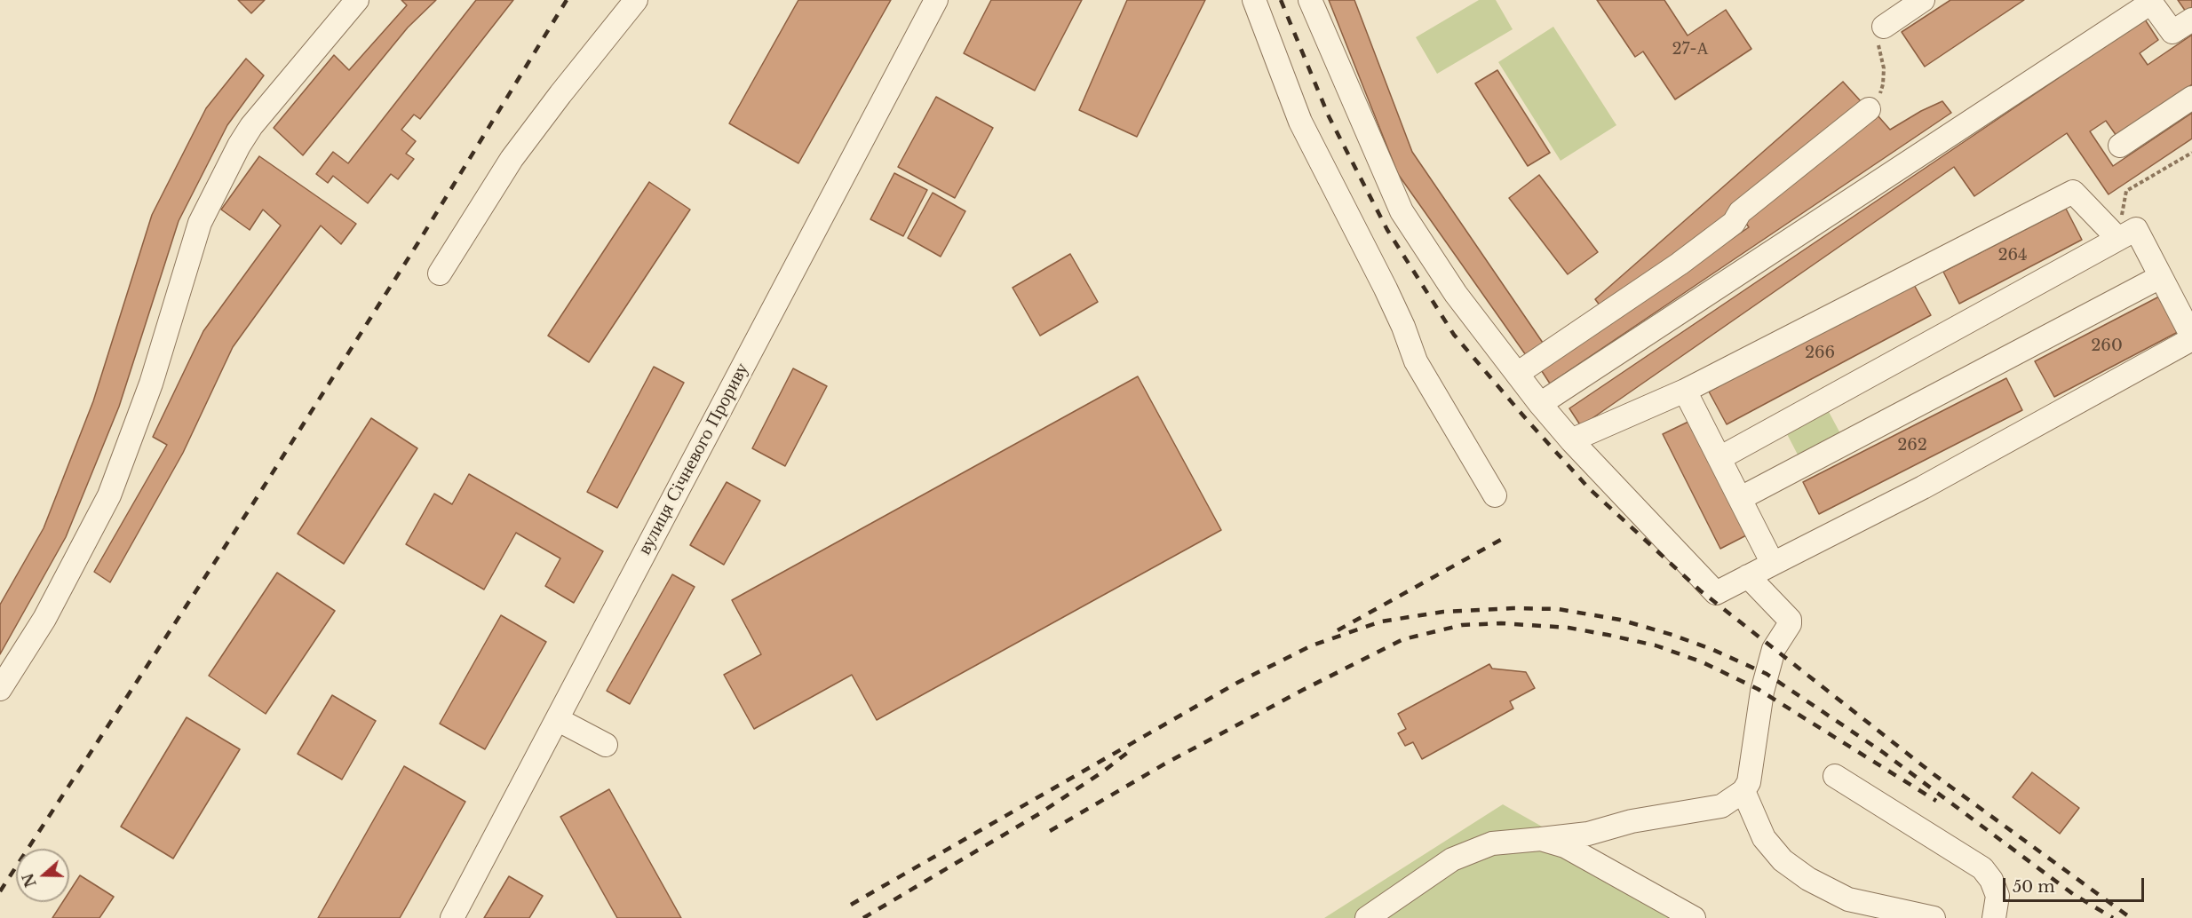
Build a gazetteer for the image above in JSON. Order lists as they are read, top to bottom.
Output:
{
  "streets": {
    "street": ["вулиця Січневого Прориву"]
  },
  "house_numbers": [
    "27-А",
    "264",
    "260",
    "266",
    "262"
  ],
  "scale_bar": "50 m",
  "north": "left"
}
